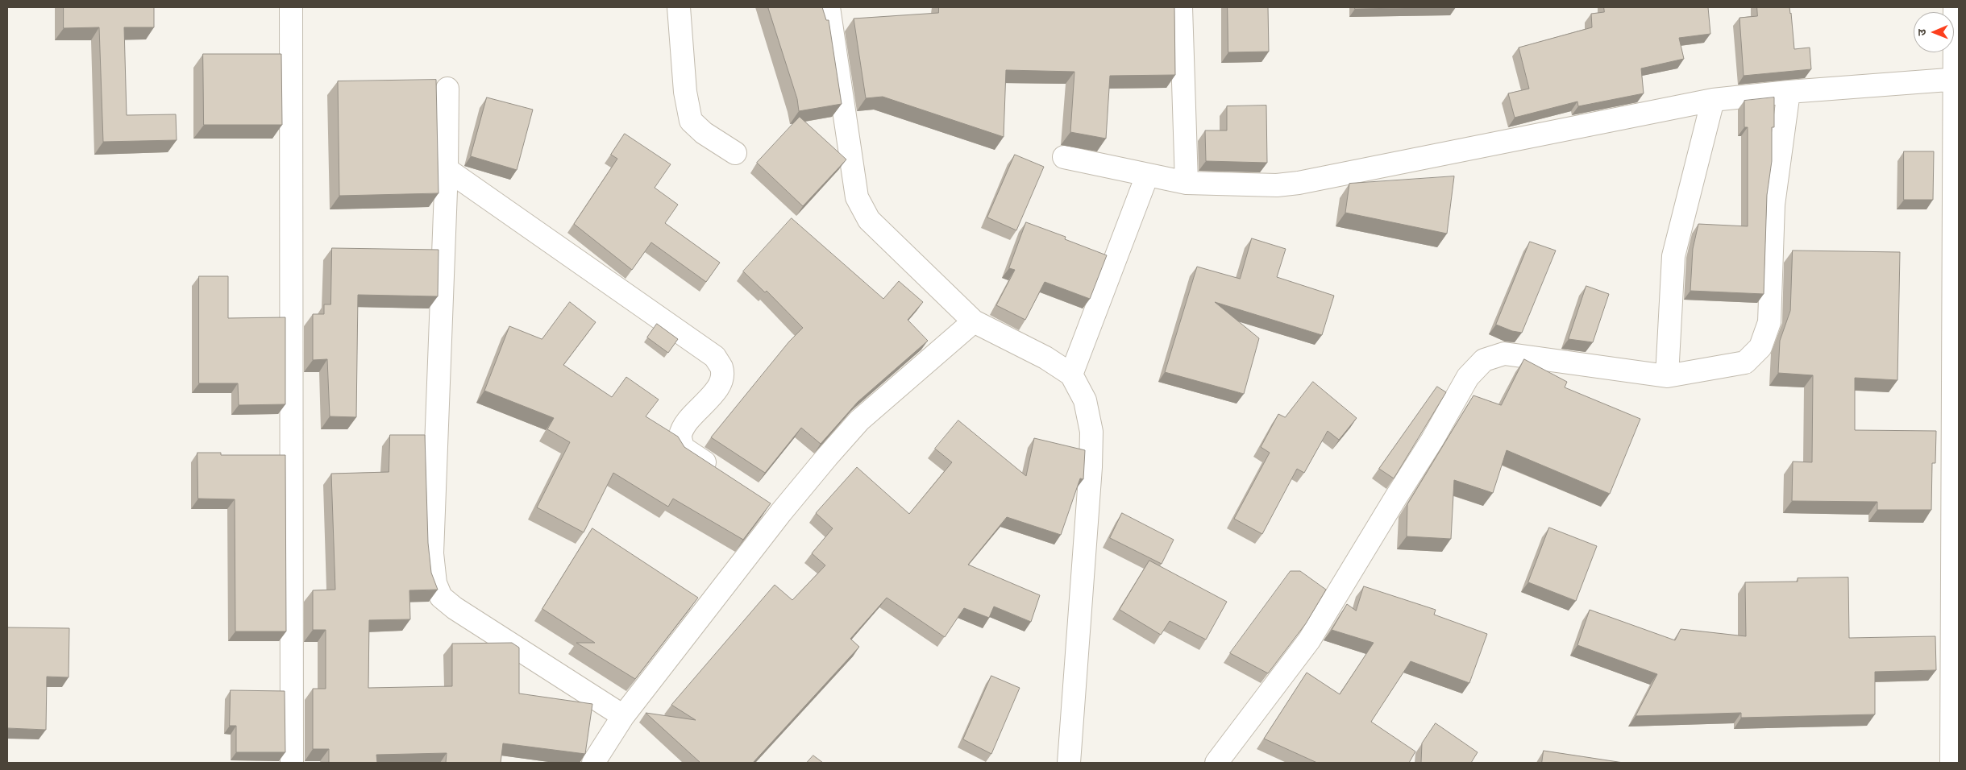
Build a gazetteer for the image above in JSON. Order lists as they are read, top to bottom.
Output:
{
  "north": "left"
}
